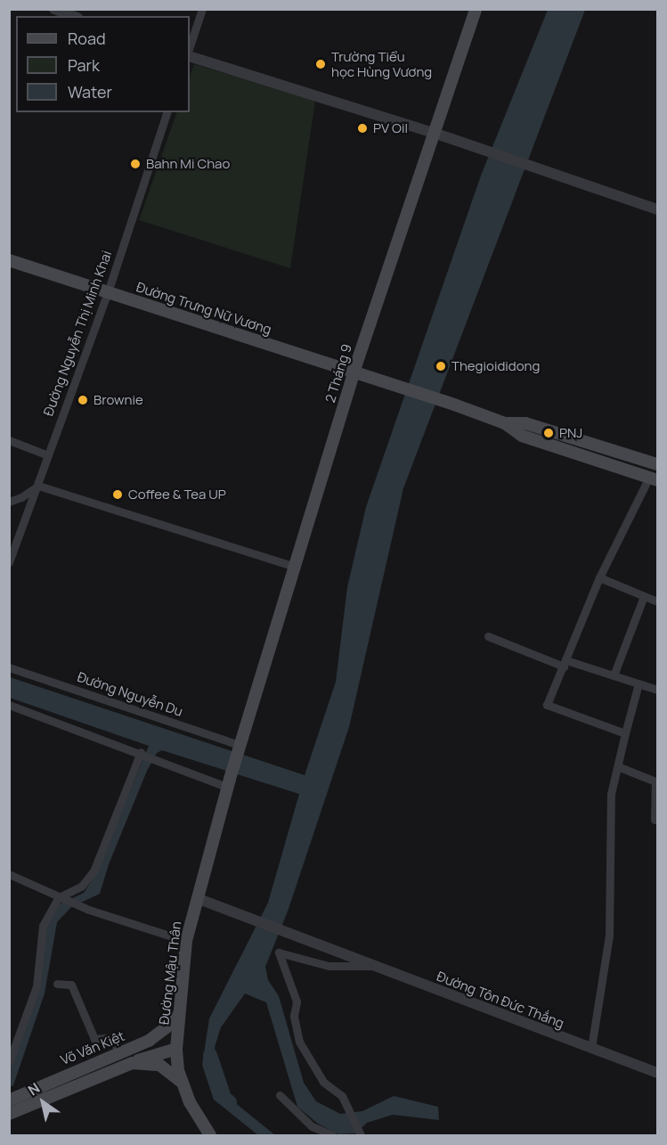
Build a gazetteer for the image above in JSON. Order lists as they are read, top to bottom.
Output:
{
  "streets": {
    "main road": [
      "Đường Trưng Nữ Vương",
      "2 Tháng 9",
      "Đường Mậu Thân",
      "Võ Văn Kiệt"
    ],
    "street": ["Đường Nguyễn Thị Minh Khai", "Đường Nguyễn Du", "Đường Tôn Đức Thắng"]
  },
  "crossings": [
    ["Đường Trưng Nữ Vương", "Đường Nguyễn Thị Minh Khai"],
    ["Đường Trưng Nữ Vương", "2 Tháng 9"],
    ["2 Tháng 9", "Đường Nguyễn Du"],
    ["2 Tháng 9", "Đường Mậu Thân"],
    ["Đường Mậu Thân", "Đường Tôn Đức Thắng"],
    ["Đường Mậu Thân", "Võ Văn Kiệt"]
  ],
  "places": [
    "Trường Tiểu học Hùng Vương",
    "PV Oil",
    "Bahn Mi Chao",
    "Thegioididong",
    "Brownie",
    "PNJ",
    "Coffee & Tea UP"
  ],
  "legend": ["Road", "Park", "Water"],
  "north": "top left"
}
